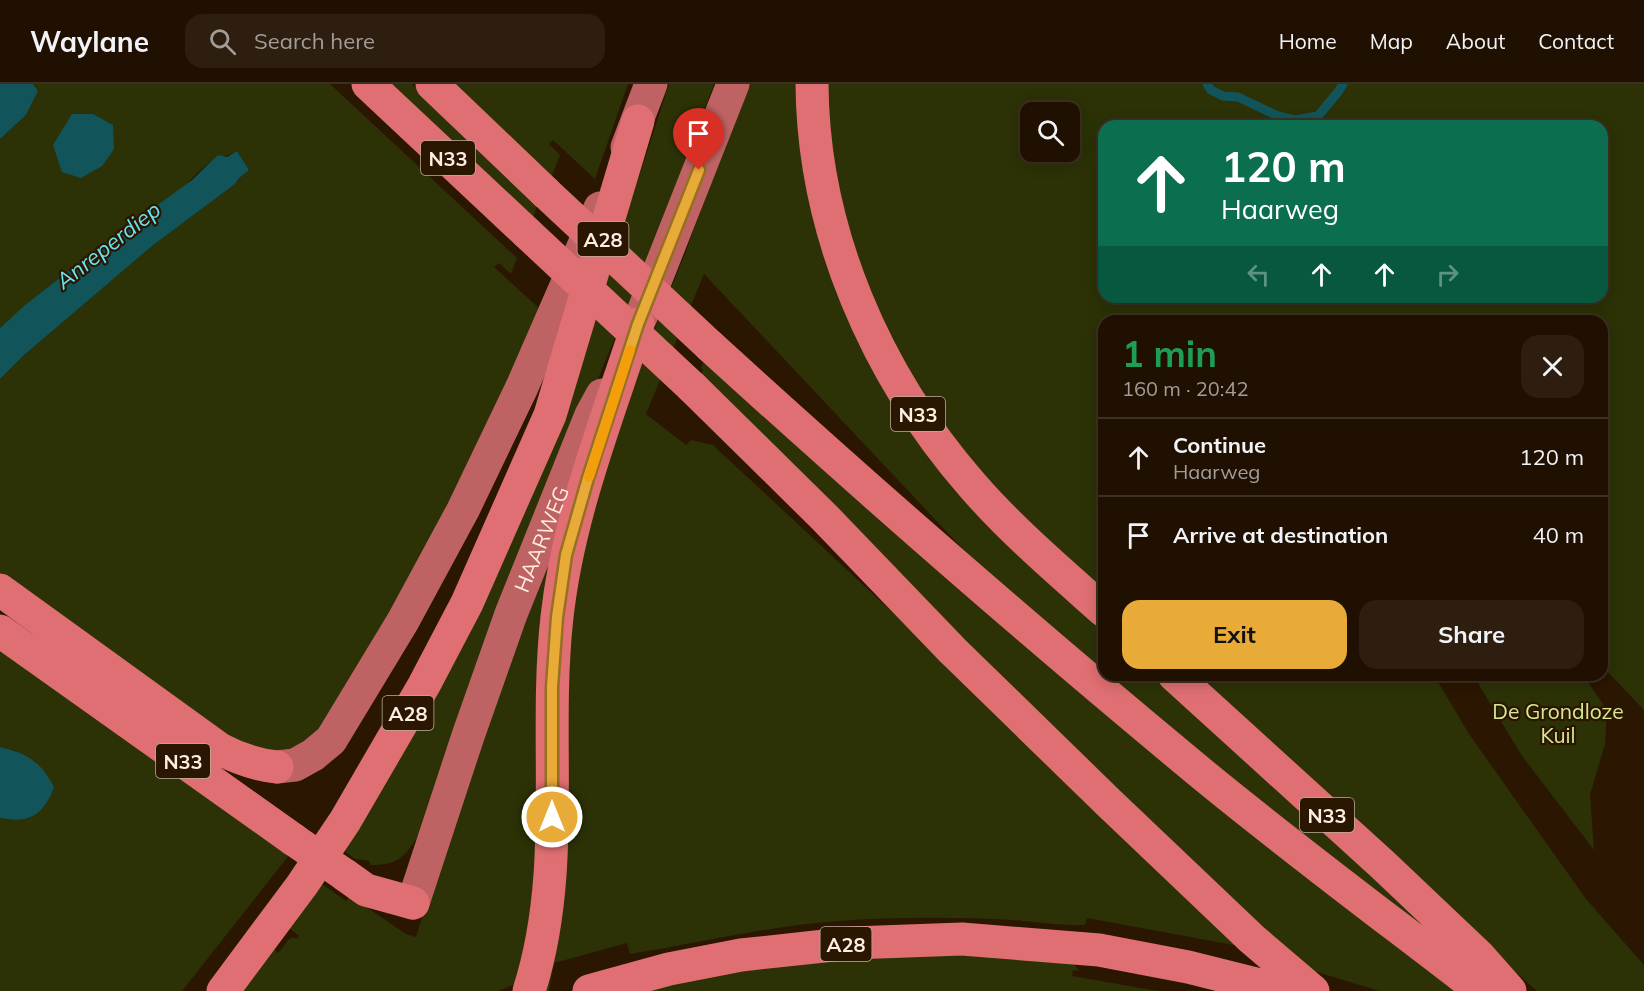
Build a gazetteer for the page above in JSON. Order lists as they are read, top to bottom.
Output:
{
  "streets": {
    "highway": ["N33", "A28"],
    "main road": ["HAARWEG"]
  },
  "crossings": [
    ["N33", "HAARWEG"]
  ],
  "water": ["Anreperdiep"],
  "parks": ["De Grondloze Kuil"],
  "page": {
    "header": "Waylane",
    "search": "Search here",
    "nav": [
      "Home",
      "Map",
      "About",
      "Contact"
    ],
    "turn": ["120 m", "Haarweg"],
    "heading": ["1 min", "160 m · 20:42"],
    "list": [
      {
        "name": "Continue",
        "note": "Haarweg",
        "value": "120 m"
      },
      {
        "name": "Arrive at destination",
        "value": "40 m"
      }
    ],
    "buttons": ["Exit", "Share"]
  }
}
